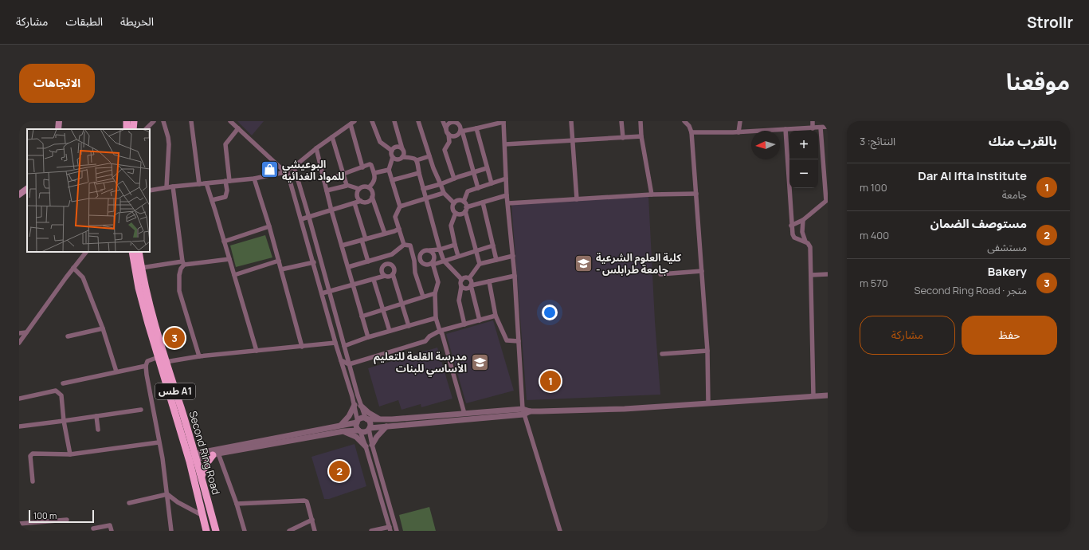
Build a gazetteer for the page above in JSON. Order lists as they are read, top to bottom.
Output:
{
  "streets": {
    "highway": ["طس A1", "Second Ring Road"]
  },
  "places": {
    "shop": ["البوعيشي للمواد الغدائية"],
    "school or university": ["كلية العلوم الشرعية - جامعة طرابلس", "مدرسة القلعة للتعليم الأساسي للبنات"]
  },
  "scale_bar": "100 m",
  "north": "left",
  "page": {
    "header": "Strollr",
    "nav": ["الخريطة", "الطبقات", "مشاركة"],
    "title": "موقعنا",
    "buttons": [
      "الاتجاهات",
      ["حفظ", "مشاركة"]
    ],
    "heading": ["بالقرب منك", "النتائج: 3"],
    "map_buttons": ["+", "−"],
    "list": [
      {
        "mark": "1",
        "name": "Dar Al Ifta Institute",
        "note": "جامعة",
        "value": "100 m"
      },
      {
        "mark": "2",
        "name": "مستوصف الضمان",
        "note": "مستشفى",
        "value": "400 m"
      },
      {
        "mark": "3",
        "name": "Bakery",
        "note": "متجر · Second Ring Road",
        "value": "570 m"
      }
    ],
    "pins": ["3", "1", "2"],
    "scale": "100 m"
  }
}
